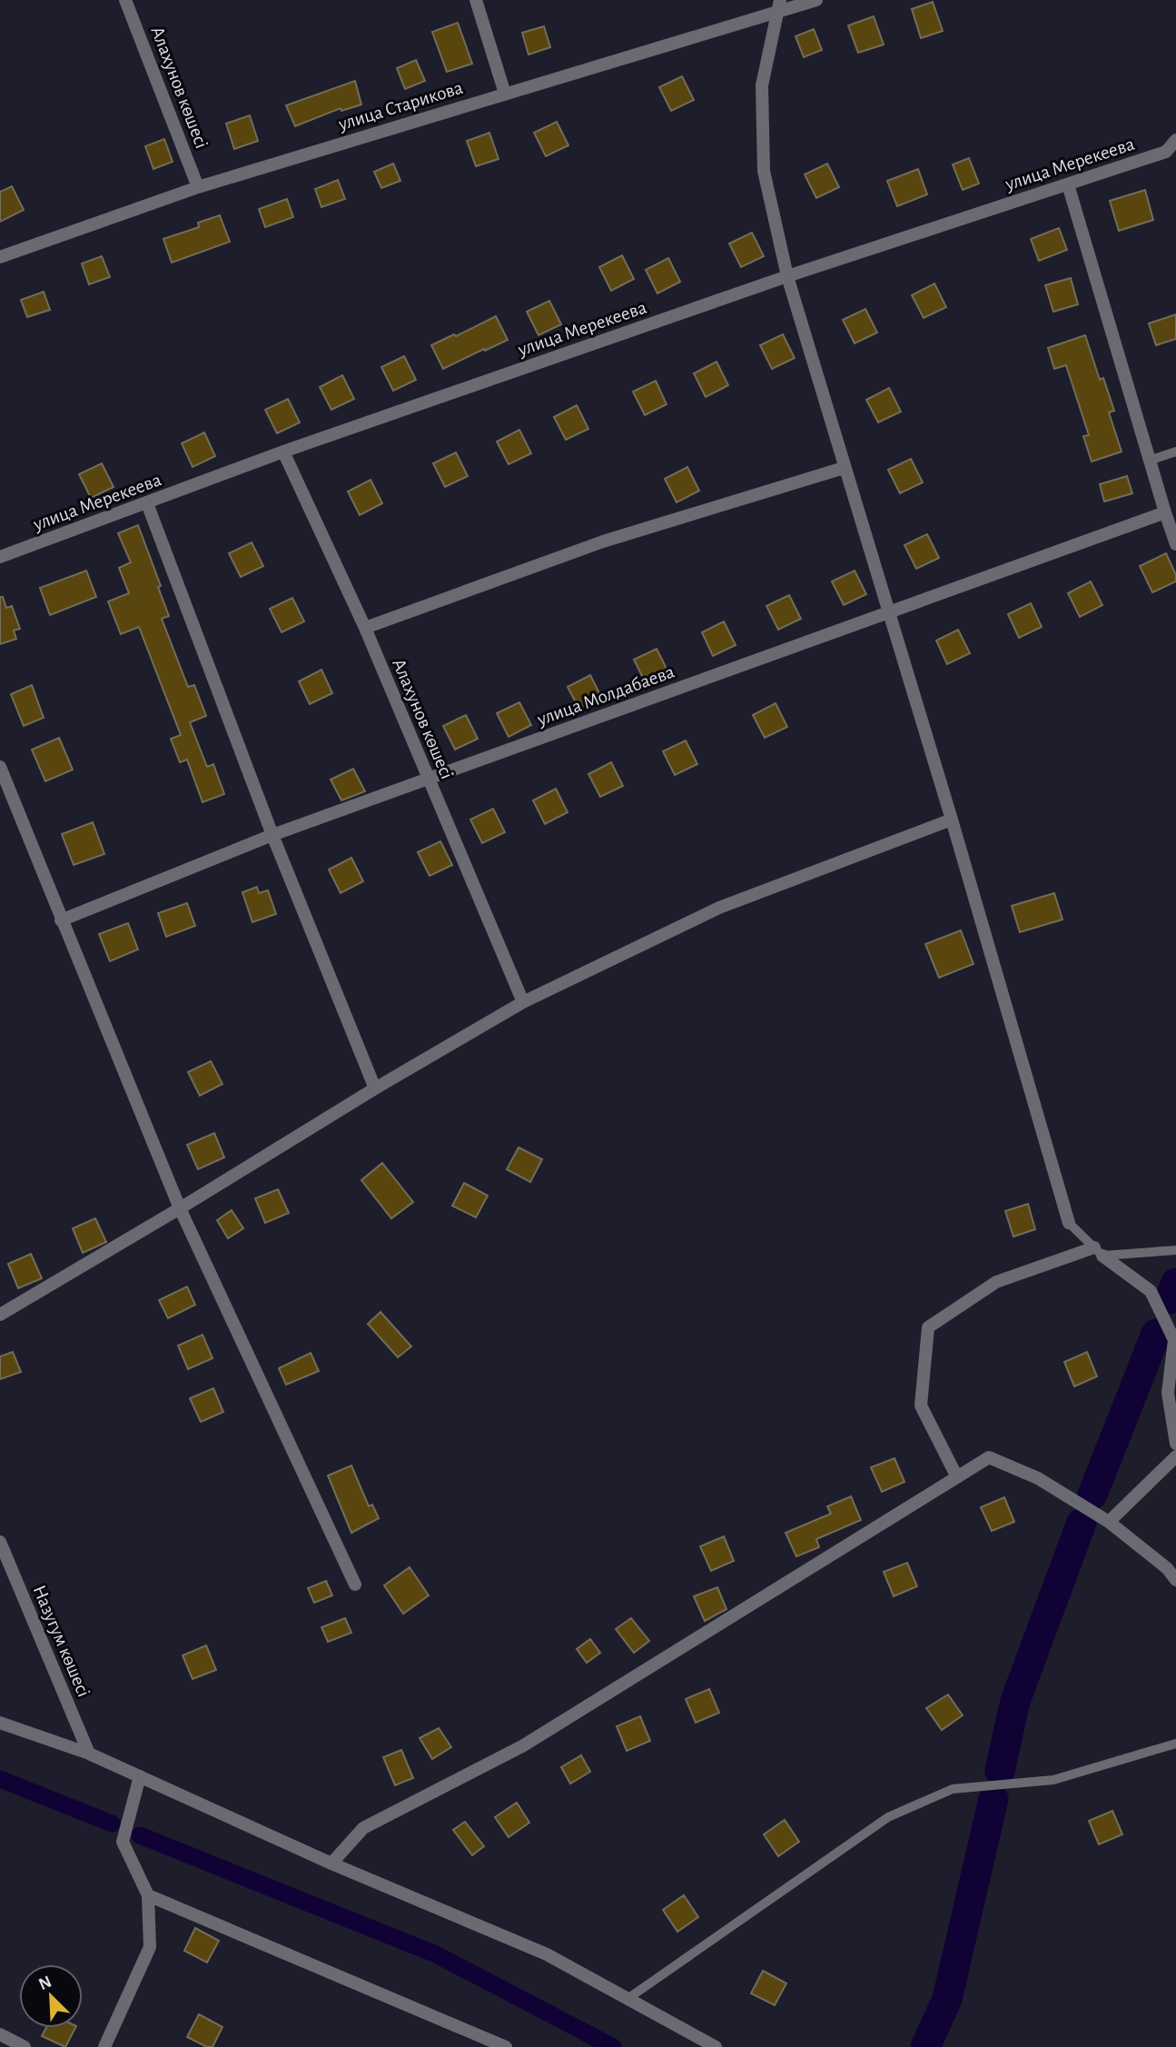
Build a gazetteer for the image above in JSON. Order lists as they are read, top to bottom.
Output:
{
  "streets": {
    "street": [
      "Алахунов көшесі",
      "улица Старикова",
      "улица Мерекеева",
      "улица Молдабаева",
      "Назугум көшесі"
    ]
  },
  "crossings": [
    ["Алахунов көшесі", "улица Старикова"],
    ["Алахунов көшесі", "улица Мерекеева"],
    ["Алахунов көшесі", "улица Молдабаева"]
  ],
  "north": "top left"
}
